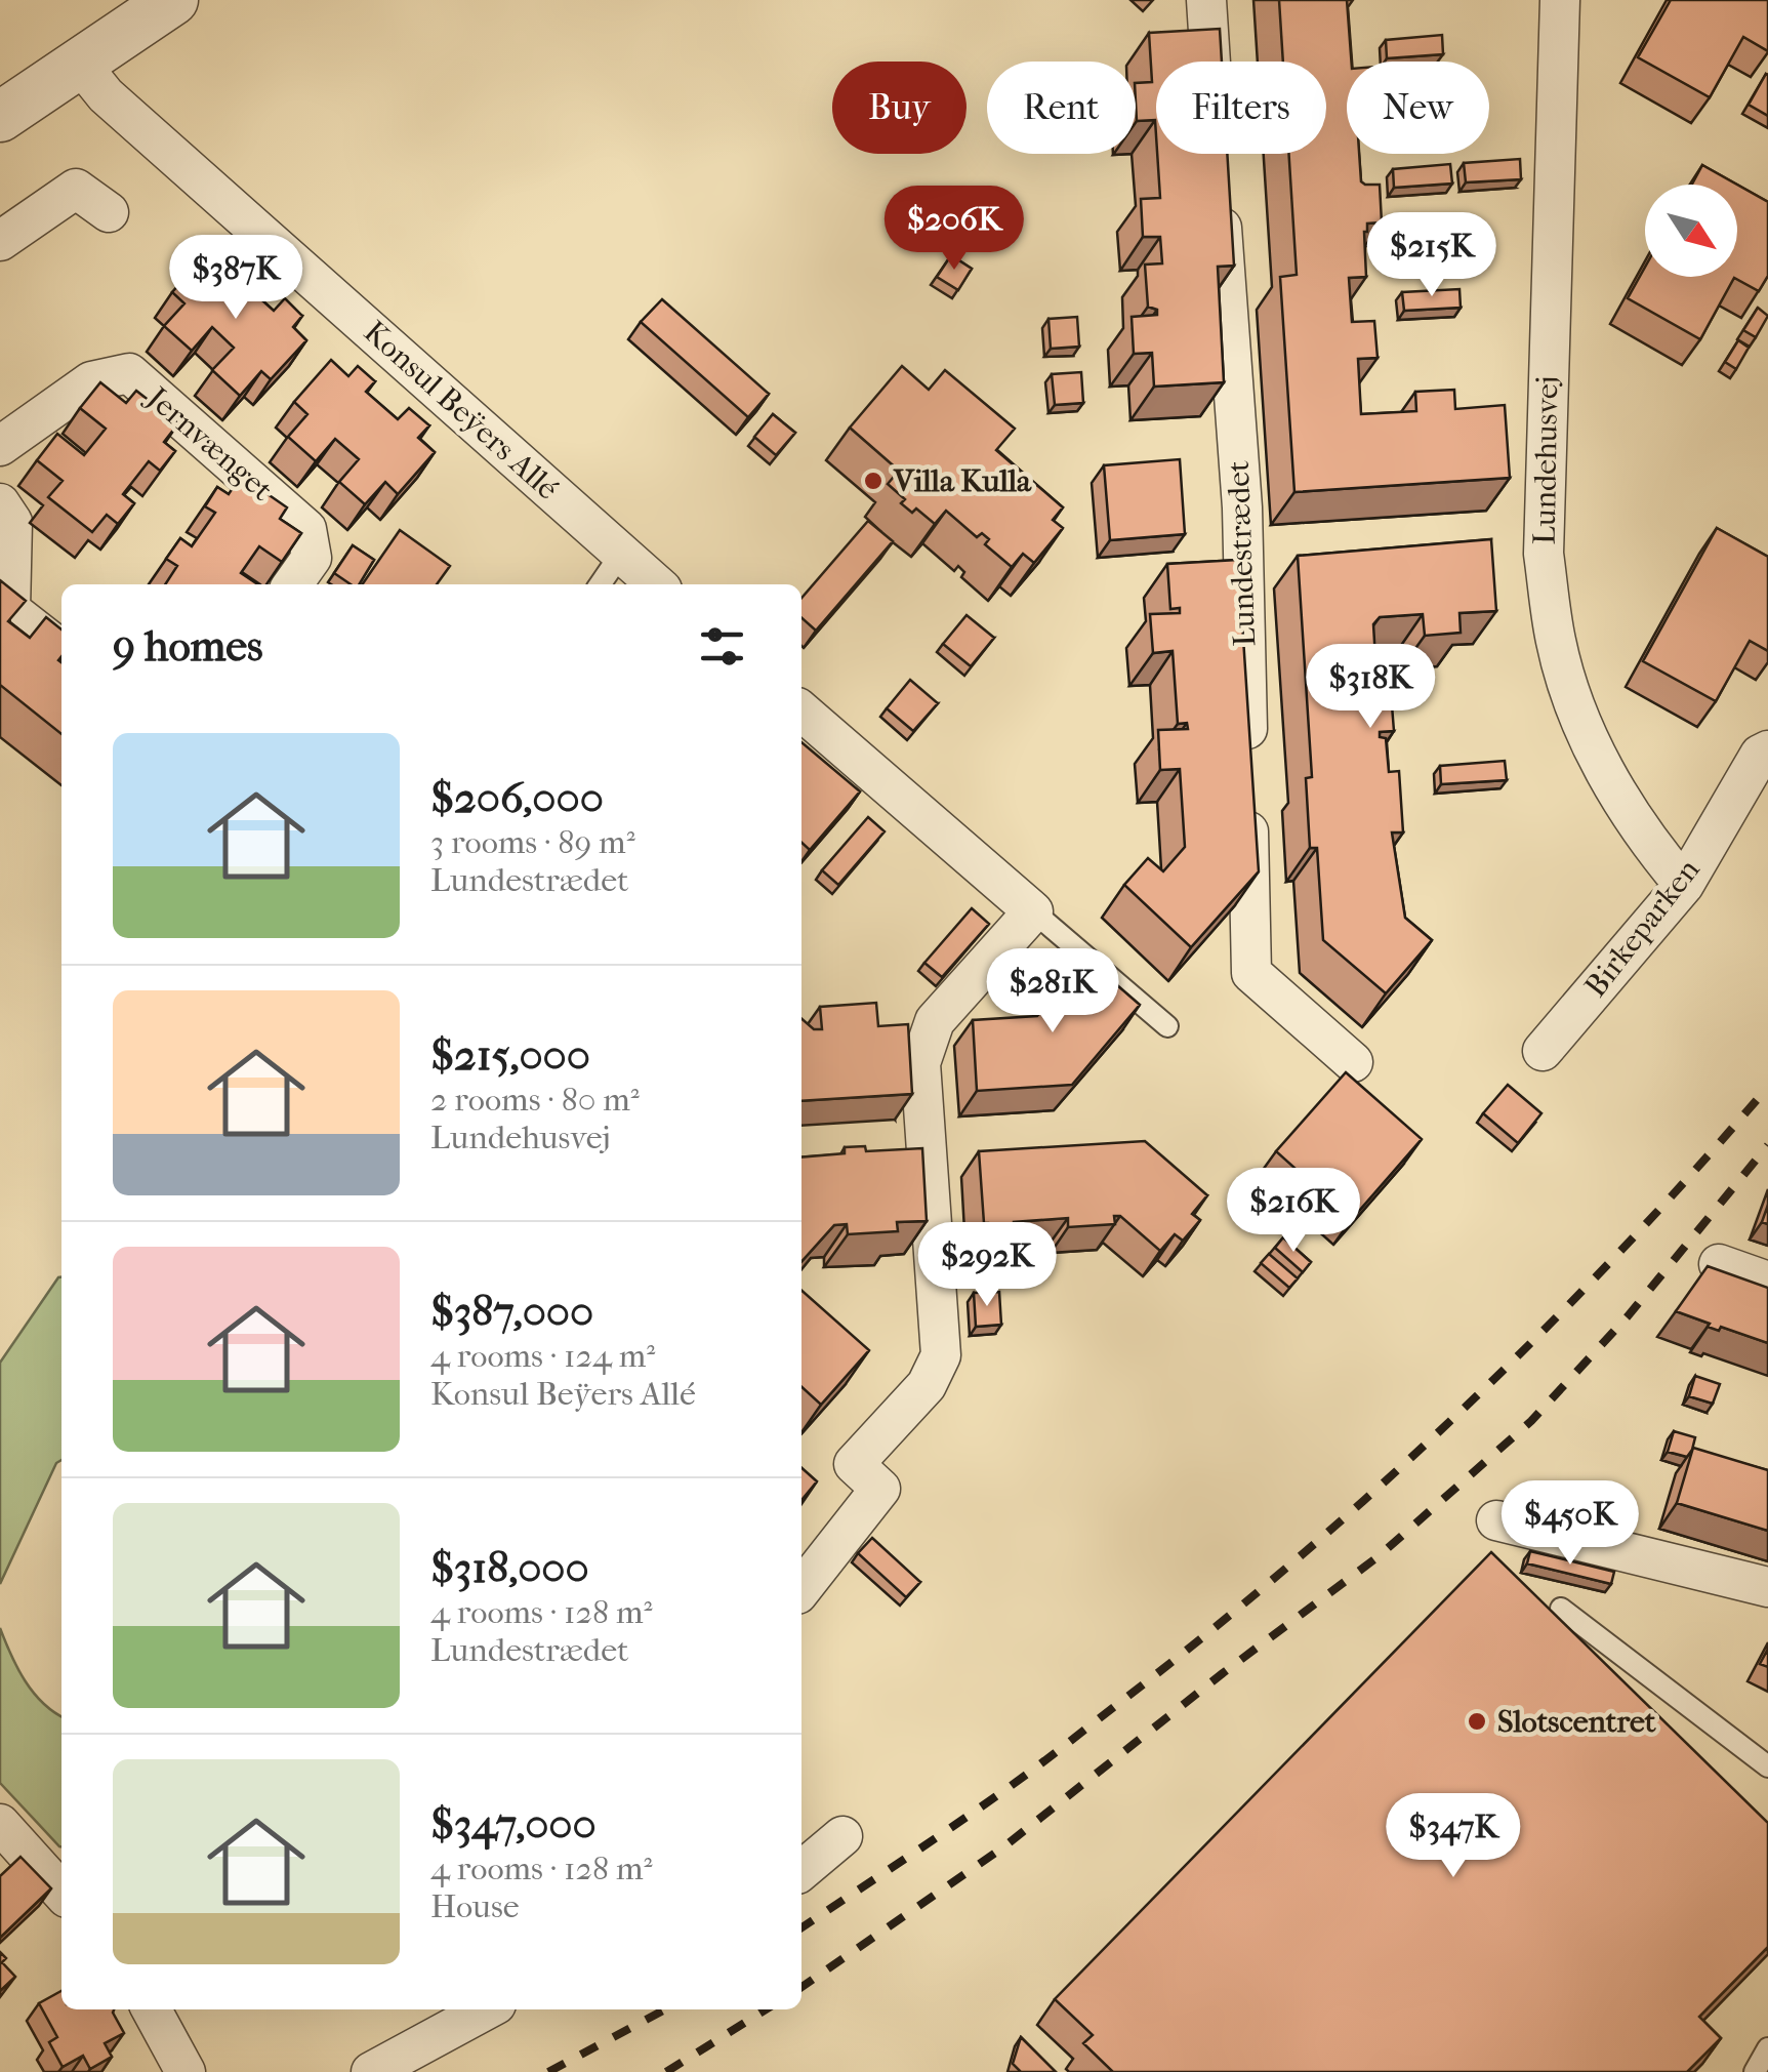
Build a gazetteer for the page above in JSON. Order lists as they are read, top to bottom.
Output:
{
  "streets": {
    "street": [
      "Konsul Beÿers Allé",
      "Jernvænget",
      "Lundehusvej",
      "Lundestrædet",
      "Birkeparken"
    ]
  },
  "crossings": [
    ["Lundehusvej", "Birkeparken"]
  ],
  "places": ["Villa Kulla", "Slotscentret"],
  "north": "bottom right",
  "page": {
    "chip": [
      "Buy",
      "Rent",
      "Filters",
      "New"
    ],
    "price": [
      "$206K",
      "$215K",
      "$387K",
      "$318K",
      "$281K",
      "$216K",
      "$292K",
      "$450K",
      "$347K"
    ],
    "heading": "9 homes",
    "list": [
      {
        "name": "$206,000",
        "note": "3 rooms · 89 m² · Lundestrædet"
      },
      {
        "name": "$215,000",
        "note": "2 rooms · 80 m² · Lundehusvej"
      },
      {
        "name": "$387,000",
        "note": "4 rooms · 124 m² · Konsul Beÿers Allé"
      },
      {
        "name": "$318,000",
        "note": "4 rooms · 128 m² · Lundestrædet"
      },
      {
        "name": "$347,000",
        "note": "4 rooms · 128 m² · House"
      }
    ]
  }
}
